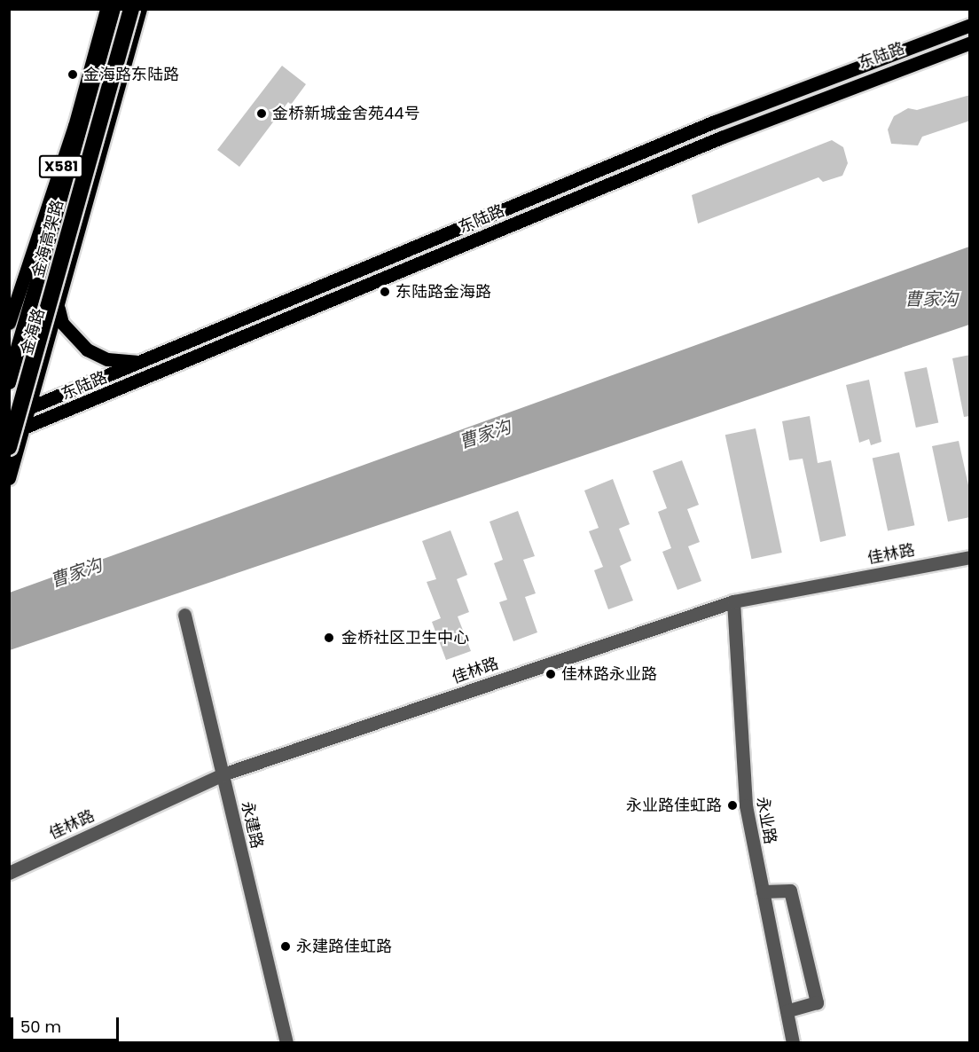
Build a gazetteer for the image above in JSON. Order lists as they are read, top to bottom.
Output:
{
  "streets": {
    "highway": ["金海高架路"],
    "main road": ["东陆路", "X581", "金海路"],
    "street": ["佳林路", "永业路", "永建路"]
  },
  "crossings": [
    ["东陆路", "金海路"],
    ["佳林路", "永业路"],
    ["佳林路", "永建路"]
  ],
  "water": ["曹家沟"],
  "places": [
    "金海路东陆路",
    "金桥新城金舍苑44号",
    "东陆路金海路",
    "金桥社区卫生中心",
    "佳林路永业路",
    "永业路佳虹路",
    "永建路佳虹路"
  ],
  "scale_bar": "50 m"
}
